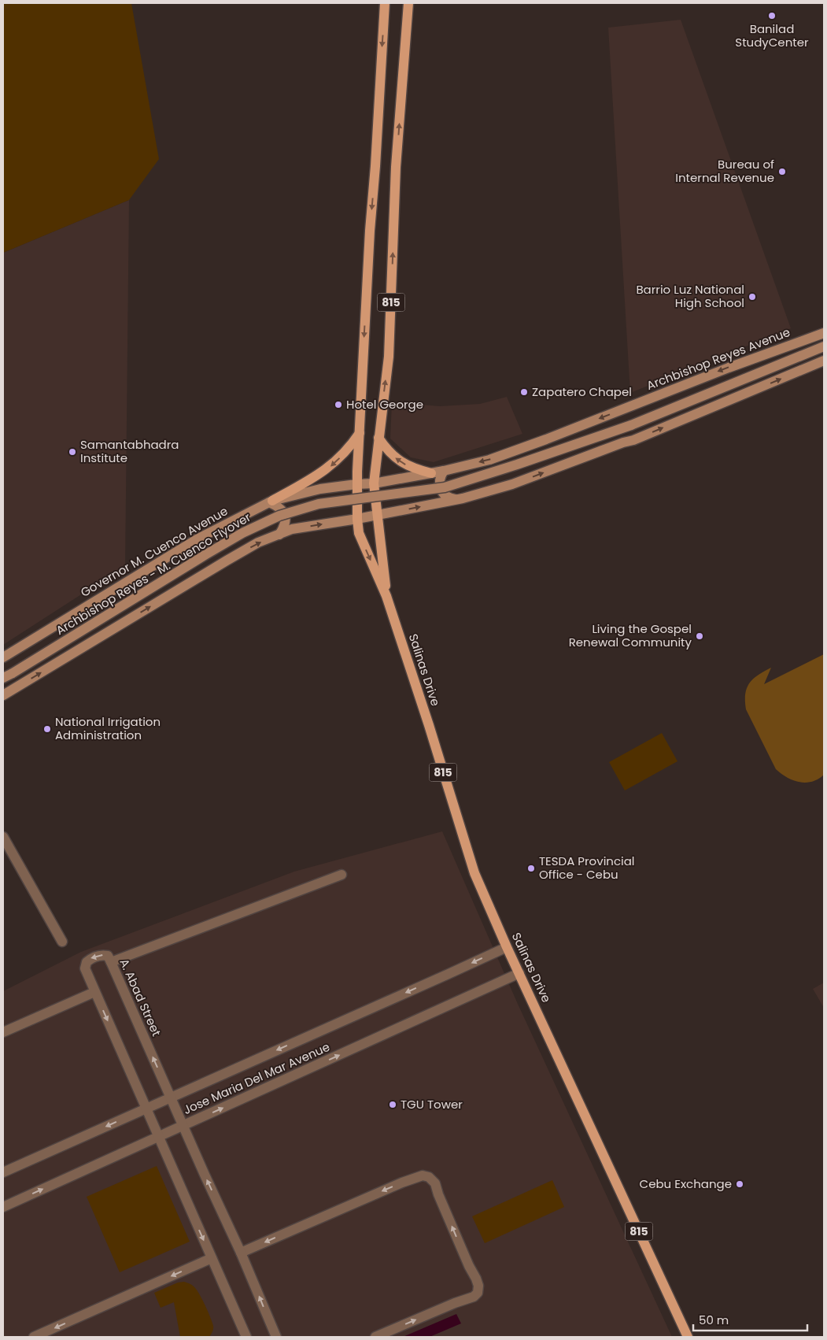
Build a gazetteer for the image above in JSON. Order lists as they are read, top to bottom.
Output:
{
  "streets": {
    "main road": [
      "815",
      "Archbishop Reyes Avenue",
      "Governor M. Cuenco Avenue",
      "Archbishop Reyes - M. Cuenco Flyover",
      "Salinas Drive"
    ],
    "street": ["A. Abad Street", "Jose Maria Del Mar Avenue"]
  },
  "crossings": [
    ["815", "Archbishop Reyes Avenue"],
    ["815", "Governor M. Cuenco Avenue"],
    ["815", "Salinas Drive"],
    ["Archbishop Reyes Avenue", "Governor M. Cuenco Avenue"],
    ["Salinas Drive", "Jose Maria Del Mar Avenue"],
    ["A. Abad Street", "Jose Maria Del Mar Avenue"]
  ],
  "places": [
    "Banilad StudyCenter",
    "Bureau of Internal Revenue",
    "Barrio Luz National High School",
    "Zapatero Chapel",
    "Hotel George",
    "Samantabhadra Institute",
    "Living the Gospel Renewal Community",
    "National Irrigation Administration",
    "TESDA Provincial Office - Cebu",
    "TGU Tower",
    "Cebu Exchange"
  ],
  "scale_bar": "50 m"
}
